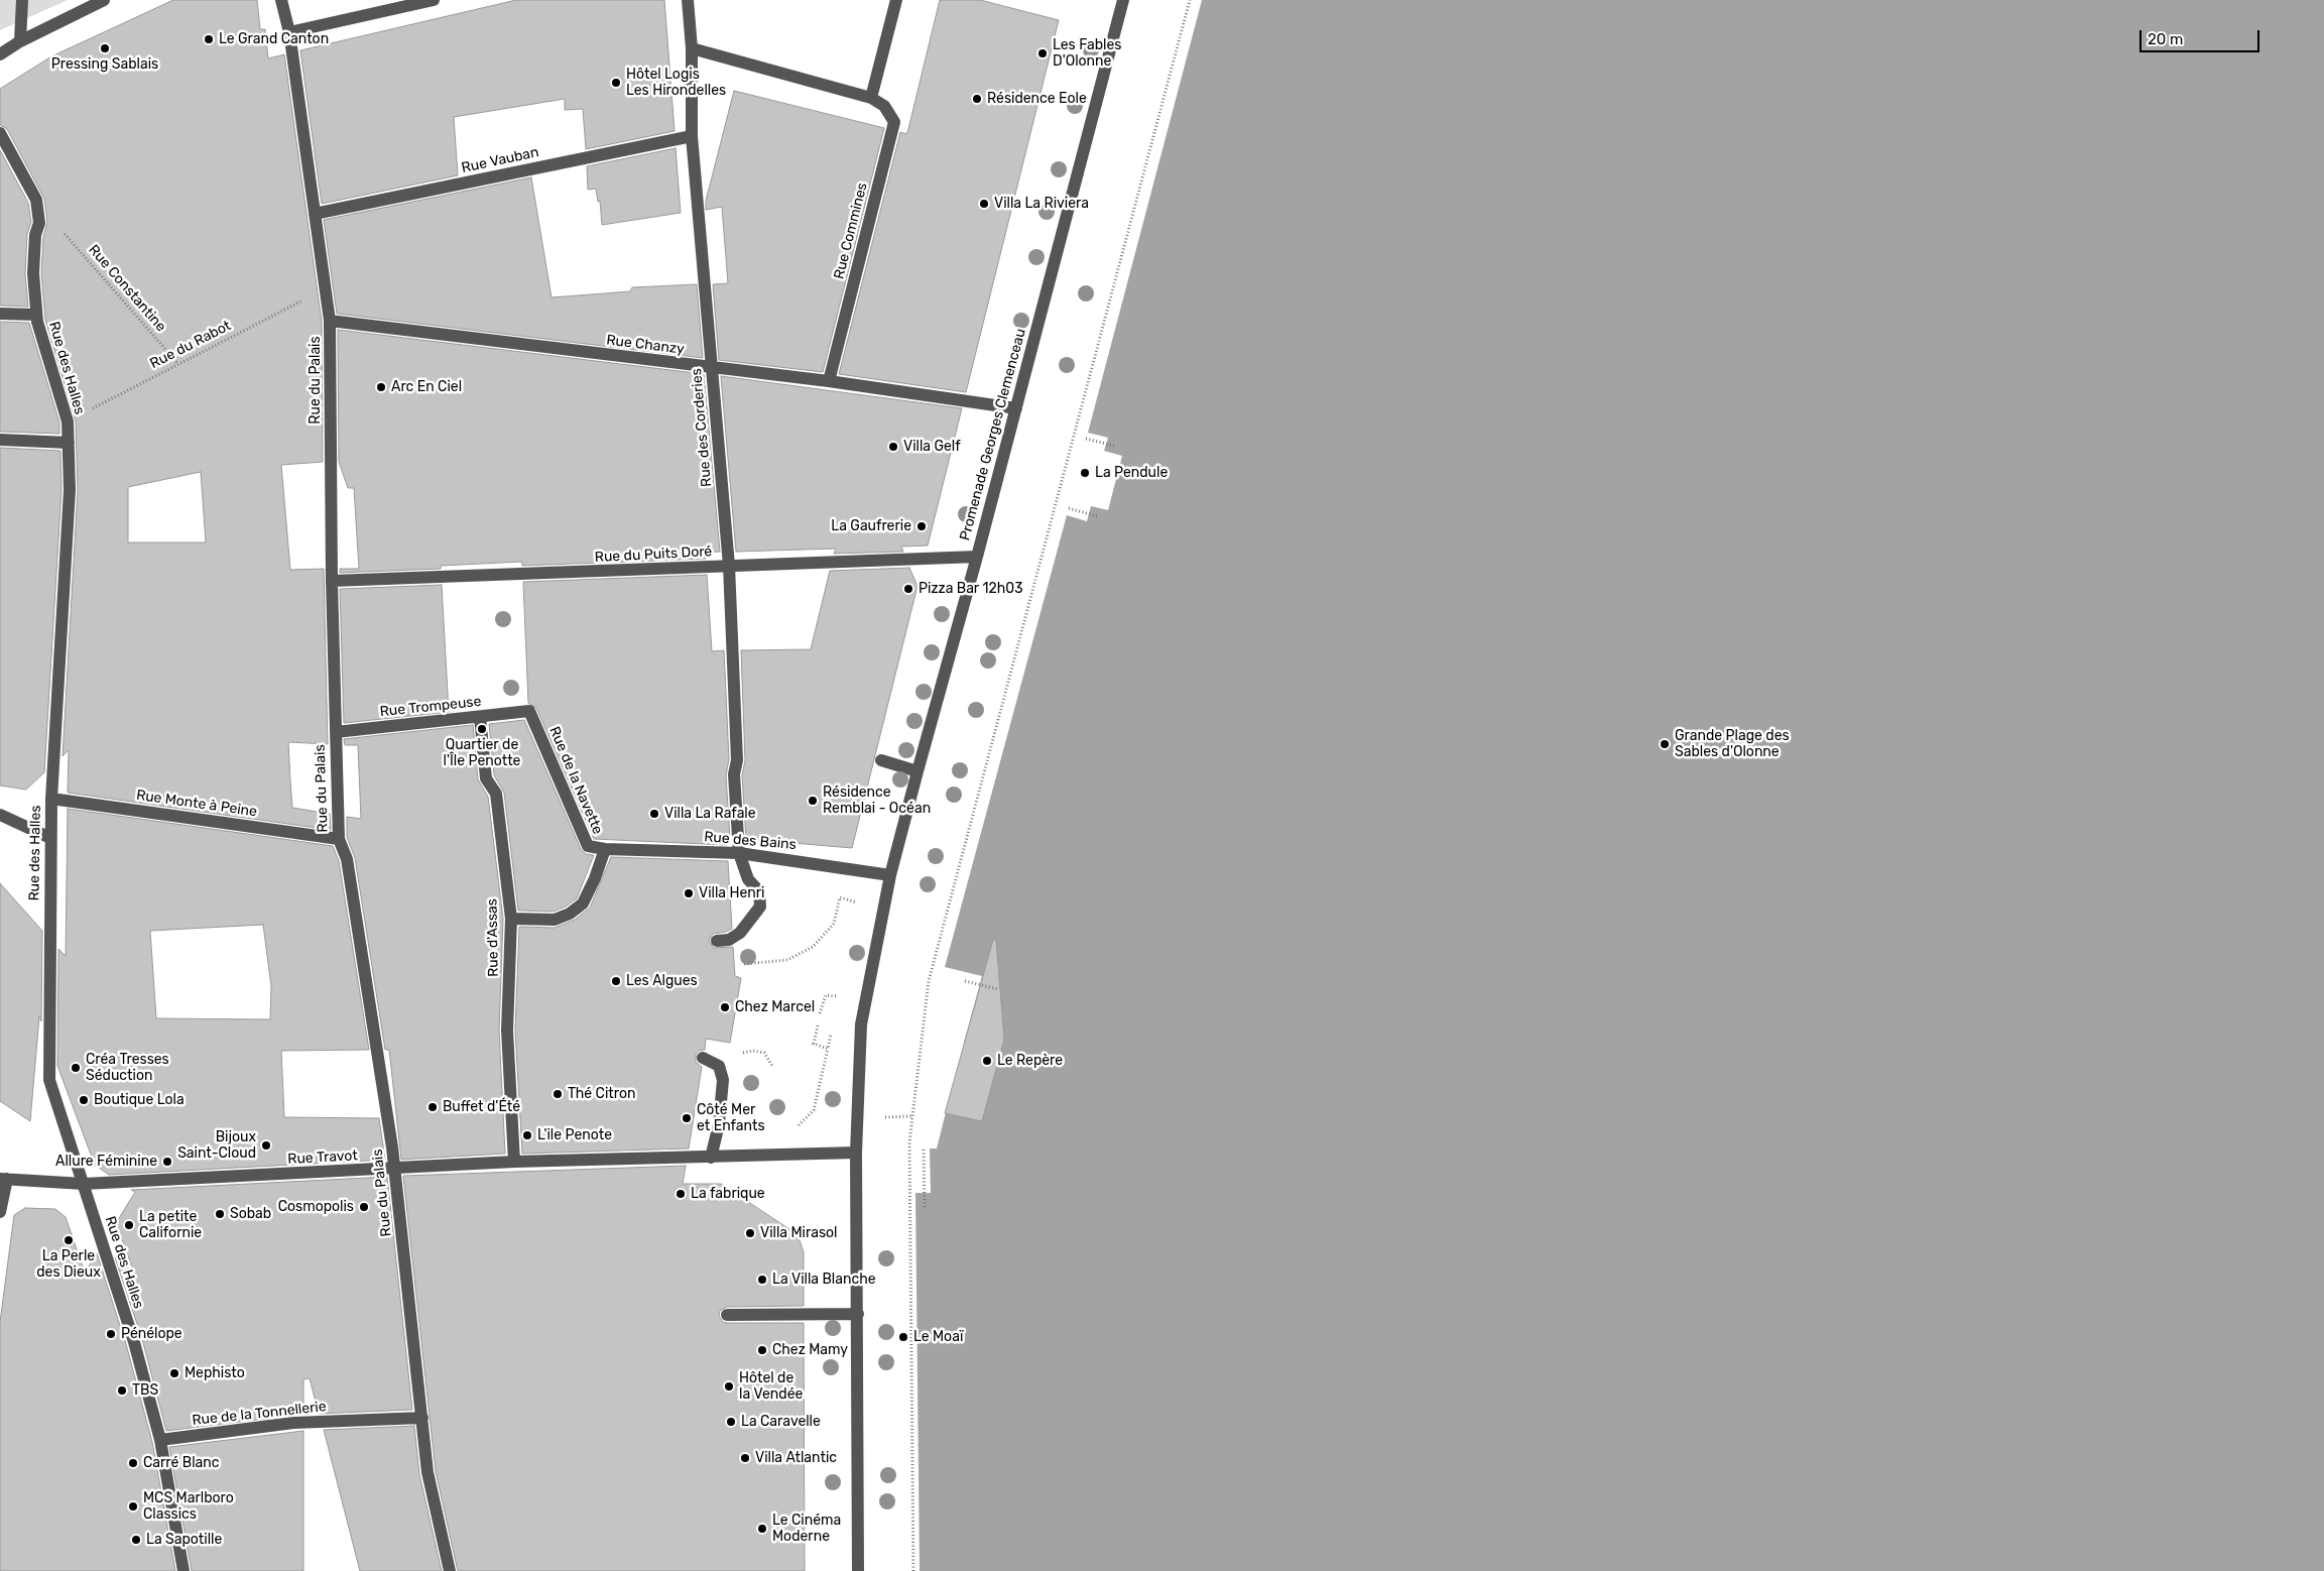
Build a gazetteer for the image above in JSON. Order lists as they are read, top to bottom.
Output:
{
  "streets": {
    "street": [
      "Rue Vauban",
      "Rue Commines",
      "Rue Chanzy",
      "Rue des Halles",
      "Rue du Palais",
      "Rue des Corderies",
      "Promenade Georges Clemenceau",
      "Rue du Puits Doré",
      "Rue Trompeuse",
      "Rue de la Navette",
      "Rue Monte à Peine",
      "Rue des Bains",
      "Rue d'Assas",
      "Rue Travot",
      "Rue de la Tonnellerie"
    ],
    "path": ["Rue Constantine", "Rue du Rabot"]
  },
  "crossings": [
    ["Rue Vauban", "Rue du Palais"],
    ["Rue Vauban", "Rue des Corderies"],
    ["Rue Commines", "Rue Chanzy"],
    ["Rue Commines", "Rue des Corderies"],
    ["Rue Constantine", "Rue du Rabot"],
    ["Rue du Rabot", "Rue des Halles"],
    ["Rue du Rabot", "Rue du Palais"],
    ["Rue Chanzy", "Rue du Palais"],
    ["Rue Chanzy", "Rue des Corderies"],
    ["Rue Chanzy", "Promenade Georges Clemenceau"],
    ["Rue des Halles", "Rue Monte à Peine"],
    ["Rue des Halles", "Rue Travot"],
    ["Rue des Halles", "Rue de la Tonnellerie"],
    ["Rue du Palais", "Rue du Puits Doré"],
    ["Rue du Palais", "Rue Trompeuse"],
    ["Rue du Palais", "Rue Monte à Peine"],
    ["Rue du Palais", "Rue Travot"],
    ["Rue du Palais", "Rue de la Tonnellerie"],
    ["Rue des Corderies", "Rue du Puits Doré"],
    ["Rue des Corderies", "Rue des Bains"],
    ["Promenade Georges Clemenceau", "Rue du Puits Doré"],
    ["Promenade Georges Clemenceau", "Rue des Bains"],
    ["Promenade Georges Clemenceau", "Rue Travot"],
    ["Rue Trompeuse", "Rue de la Navette"],
    ["Rue Trompeuse", "Rue d'Assas"],
    ["Rue de la Navette", "Rue des Bains"],
    ["Rue d'Assas", "Rue Travot"]
  ],
  "places": [
    "Le Grand Canton",
    "Pressing Sablais",
    "Les Fables D'Olonne",
    "Hôtel Logis Les Hirondelles",
    "Résidence Eole",
    "Villa La Riviera",
    "Arc En Ciel",
    "Villa Gelf",
    "La Pendule",
    "La Gaufrerie",
    "Pizza Bar 12h03",
    "Quartier de l'Île Penotte",
    "Grande Plage des Sables d'Olonne",
    "Résidence Remblai - Océan",
    "Villa La Rafale",
    "Villa Henri",
    "Les Algues",
    "Chez Marcel",
    "Le Repère",
    "Créa Tresses Séduction",
    "Thé Citron",
    "Boutique Lola",
    "Buffet d'Été",
    "Côté Mer et Enfants",
    "L'ile Penote",
    "Bijoux Saint-Cloud",
    "Allure Féminine",
    "La fabrique",
    "Cosmopolis",
    "Sobab",
    "La petite Californie",
    "Villa Mirasol",
    "La Perle des Dieux",
    "La Villa Blanche",
    "Pénélope",
    "Le Moaï",
    "Chez Mamy",
    "Mephisto",
    "Hôtel de la Vendée",
    "TBS",
    "La Caravelle",
    "Villa Atlantic",
    "Carré Blanc",
    "MCS Marlboro Classics",
    "Le Cinéma Moderne",
    "La Sapotille"
  ],
  "scale_bar": "20 m"
}
